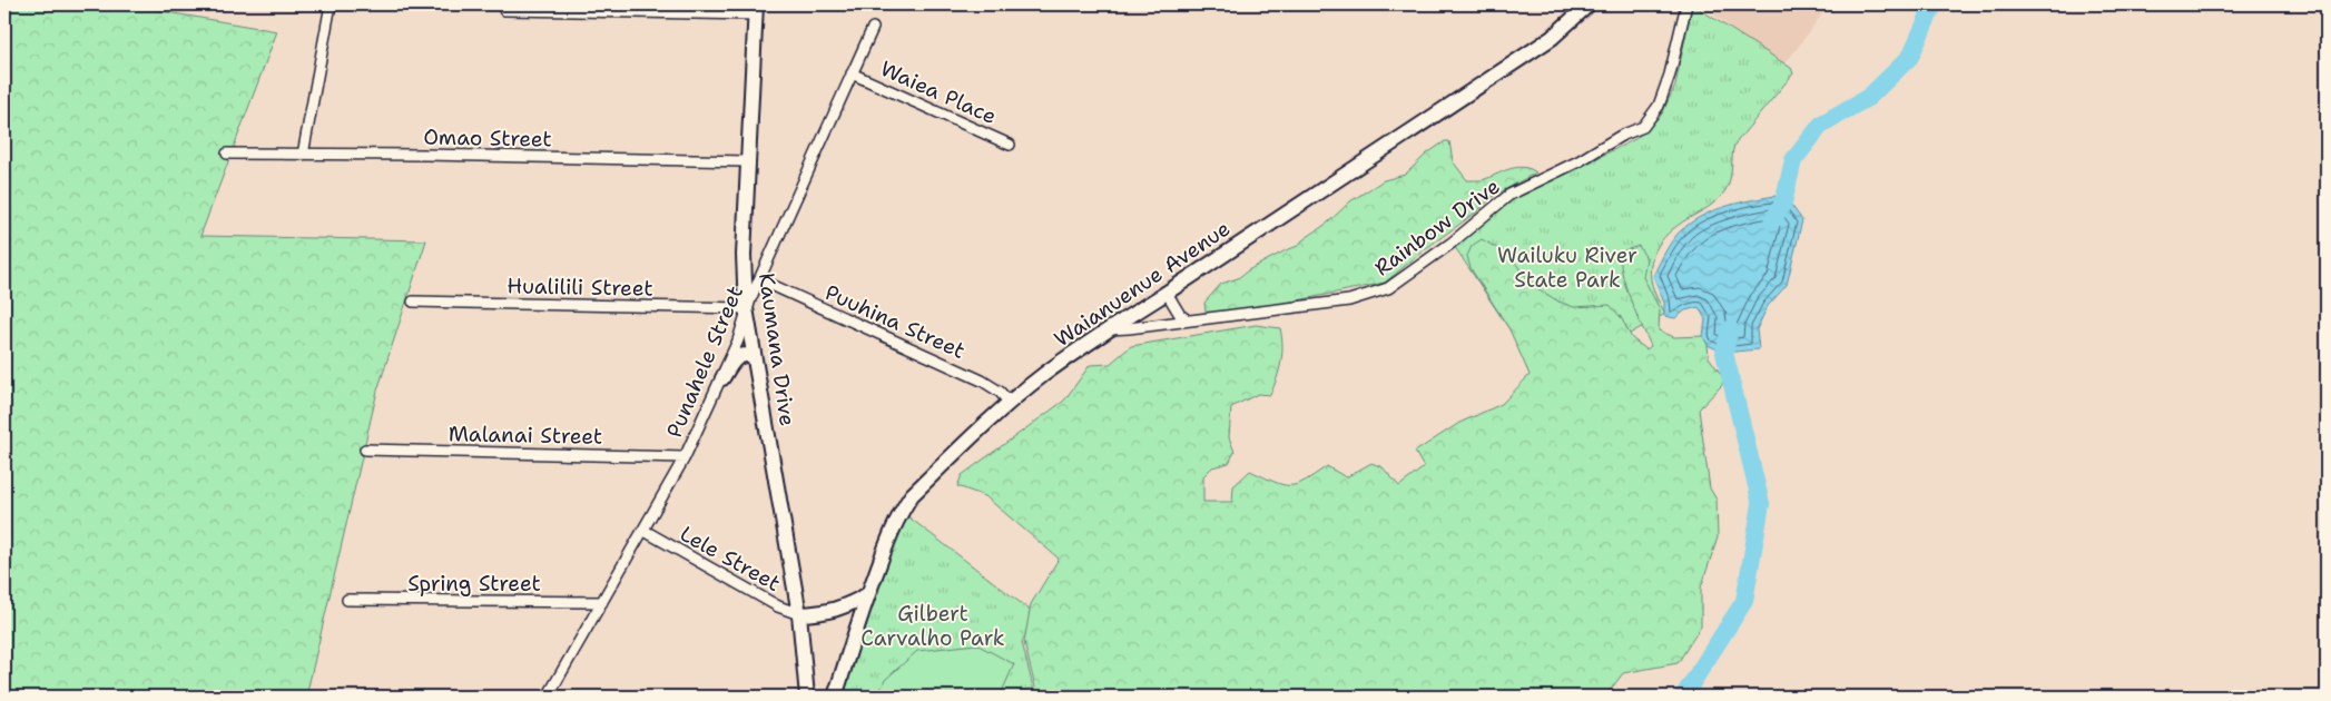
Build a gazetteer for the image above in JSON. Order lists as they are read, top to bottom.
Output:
{
  "streets": {
    "street": [
      "Waiea Place",
      "Omao Street",
      "Rainbow Drive",
      "Waianuenue Avenue",
      "Hualilili Street",
      "Puuhina Street",
      "Kaumana Drive",
      "Punahele Street",
      "Malanai Street",
      "Lele Street",
      "Spring Street"
    ]
  },
  "crossings": [
    ["Waiea Place", "Punahele Street"],
    ["Omao Street", "Kaumana Drive"],
    ["Rainbow Drive", "Waianuenue Avenue"],
    ["Waianuenue Avenue", "Puuhina Street"],
    ["Hualilili Street", "Kaumana Drive"],
    ["Hualilili Street", "Punahele Street"],
    ["Puuhina Street", "Punahele Street"],
    ["Kaumana Drive", "Punahele Street"],
    ["Kaumana Drive", "Lele Street"],
    ["Punahele Street", "Malanai Street"],
    ["Punahele Street", "Lele Street"],
    ["Punahele Street", "Spring Street"]
  ],
  "parks": ["Wailuku River State Park", "Gilbert Carvalho Park"]
}
